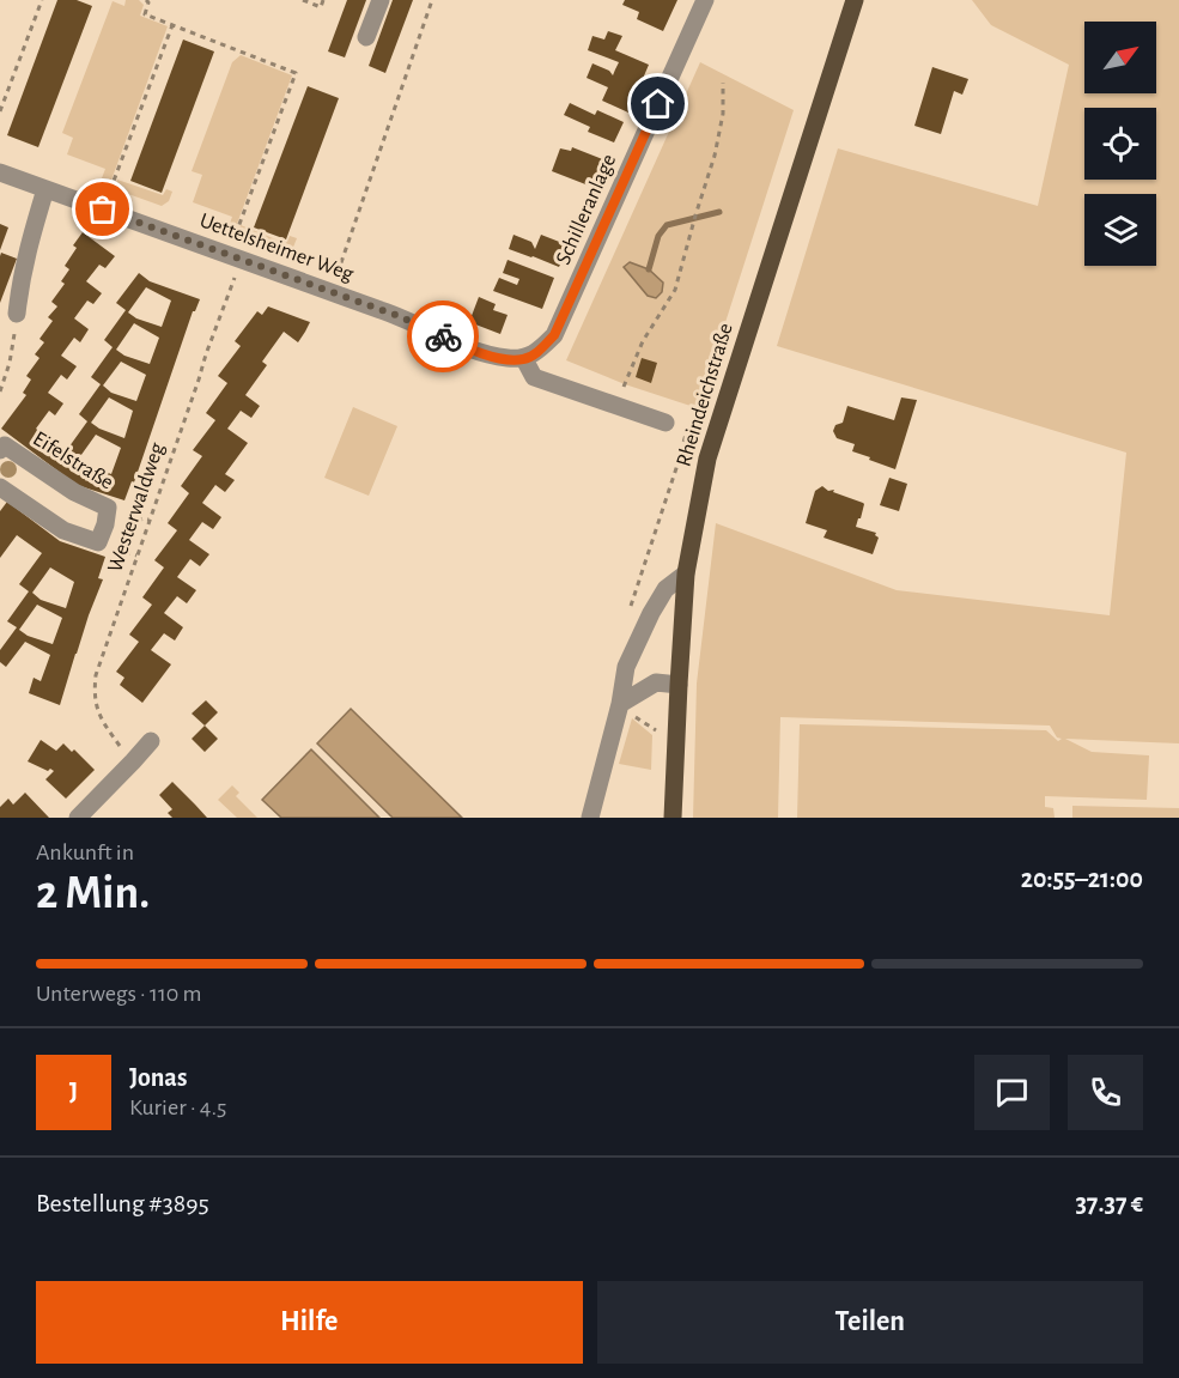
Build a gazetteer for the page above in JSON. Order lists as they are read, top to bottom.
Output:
{
  "streets": {
    "main road": ["Rheindeichstraße"],
    "street": ["Schilleranlage", "Uettelsheimer Weg", "Eifelstraße"],
    "path": ["Westerwaldweg"]
  },
  "crossings": [
    ["Schilleranlage", "Uettelsheimer Weg"],
    ["Uettelsheimer Weg", "Westerwaldweg"]
  ],
  "north": "top right",
  "page": {
    "heading": ["2 Min.", "Ankunft in", "20:55–21:00"],
    "panel": [
      "Jonas",
      "Kurier · 4.5",
      "Bestellung #3895",
      "37.37 €"
    ],
    "bar": "Unterwegs · 110 m",
    "round": "J",
    "buttons": ["Hilfe", "Teilen"]
  }
}
